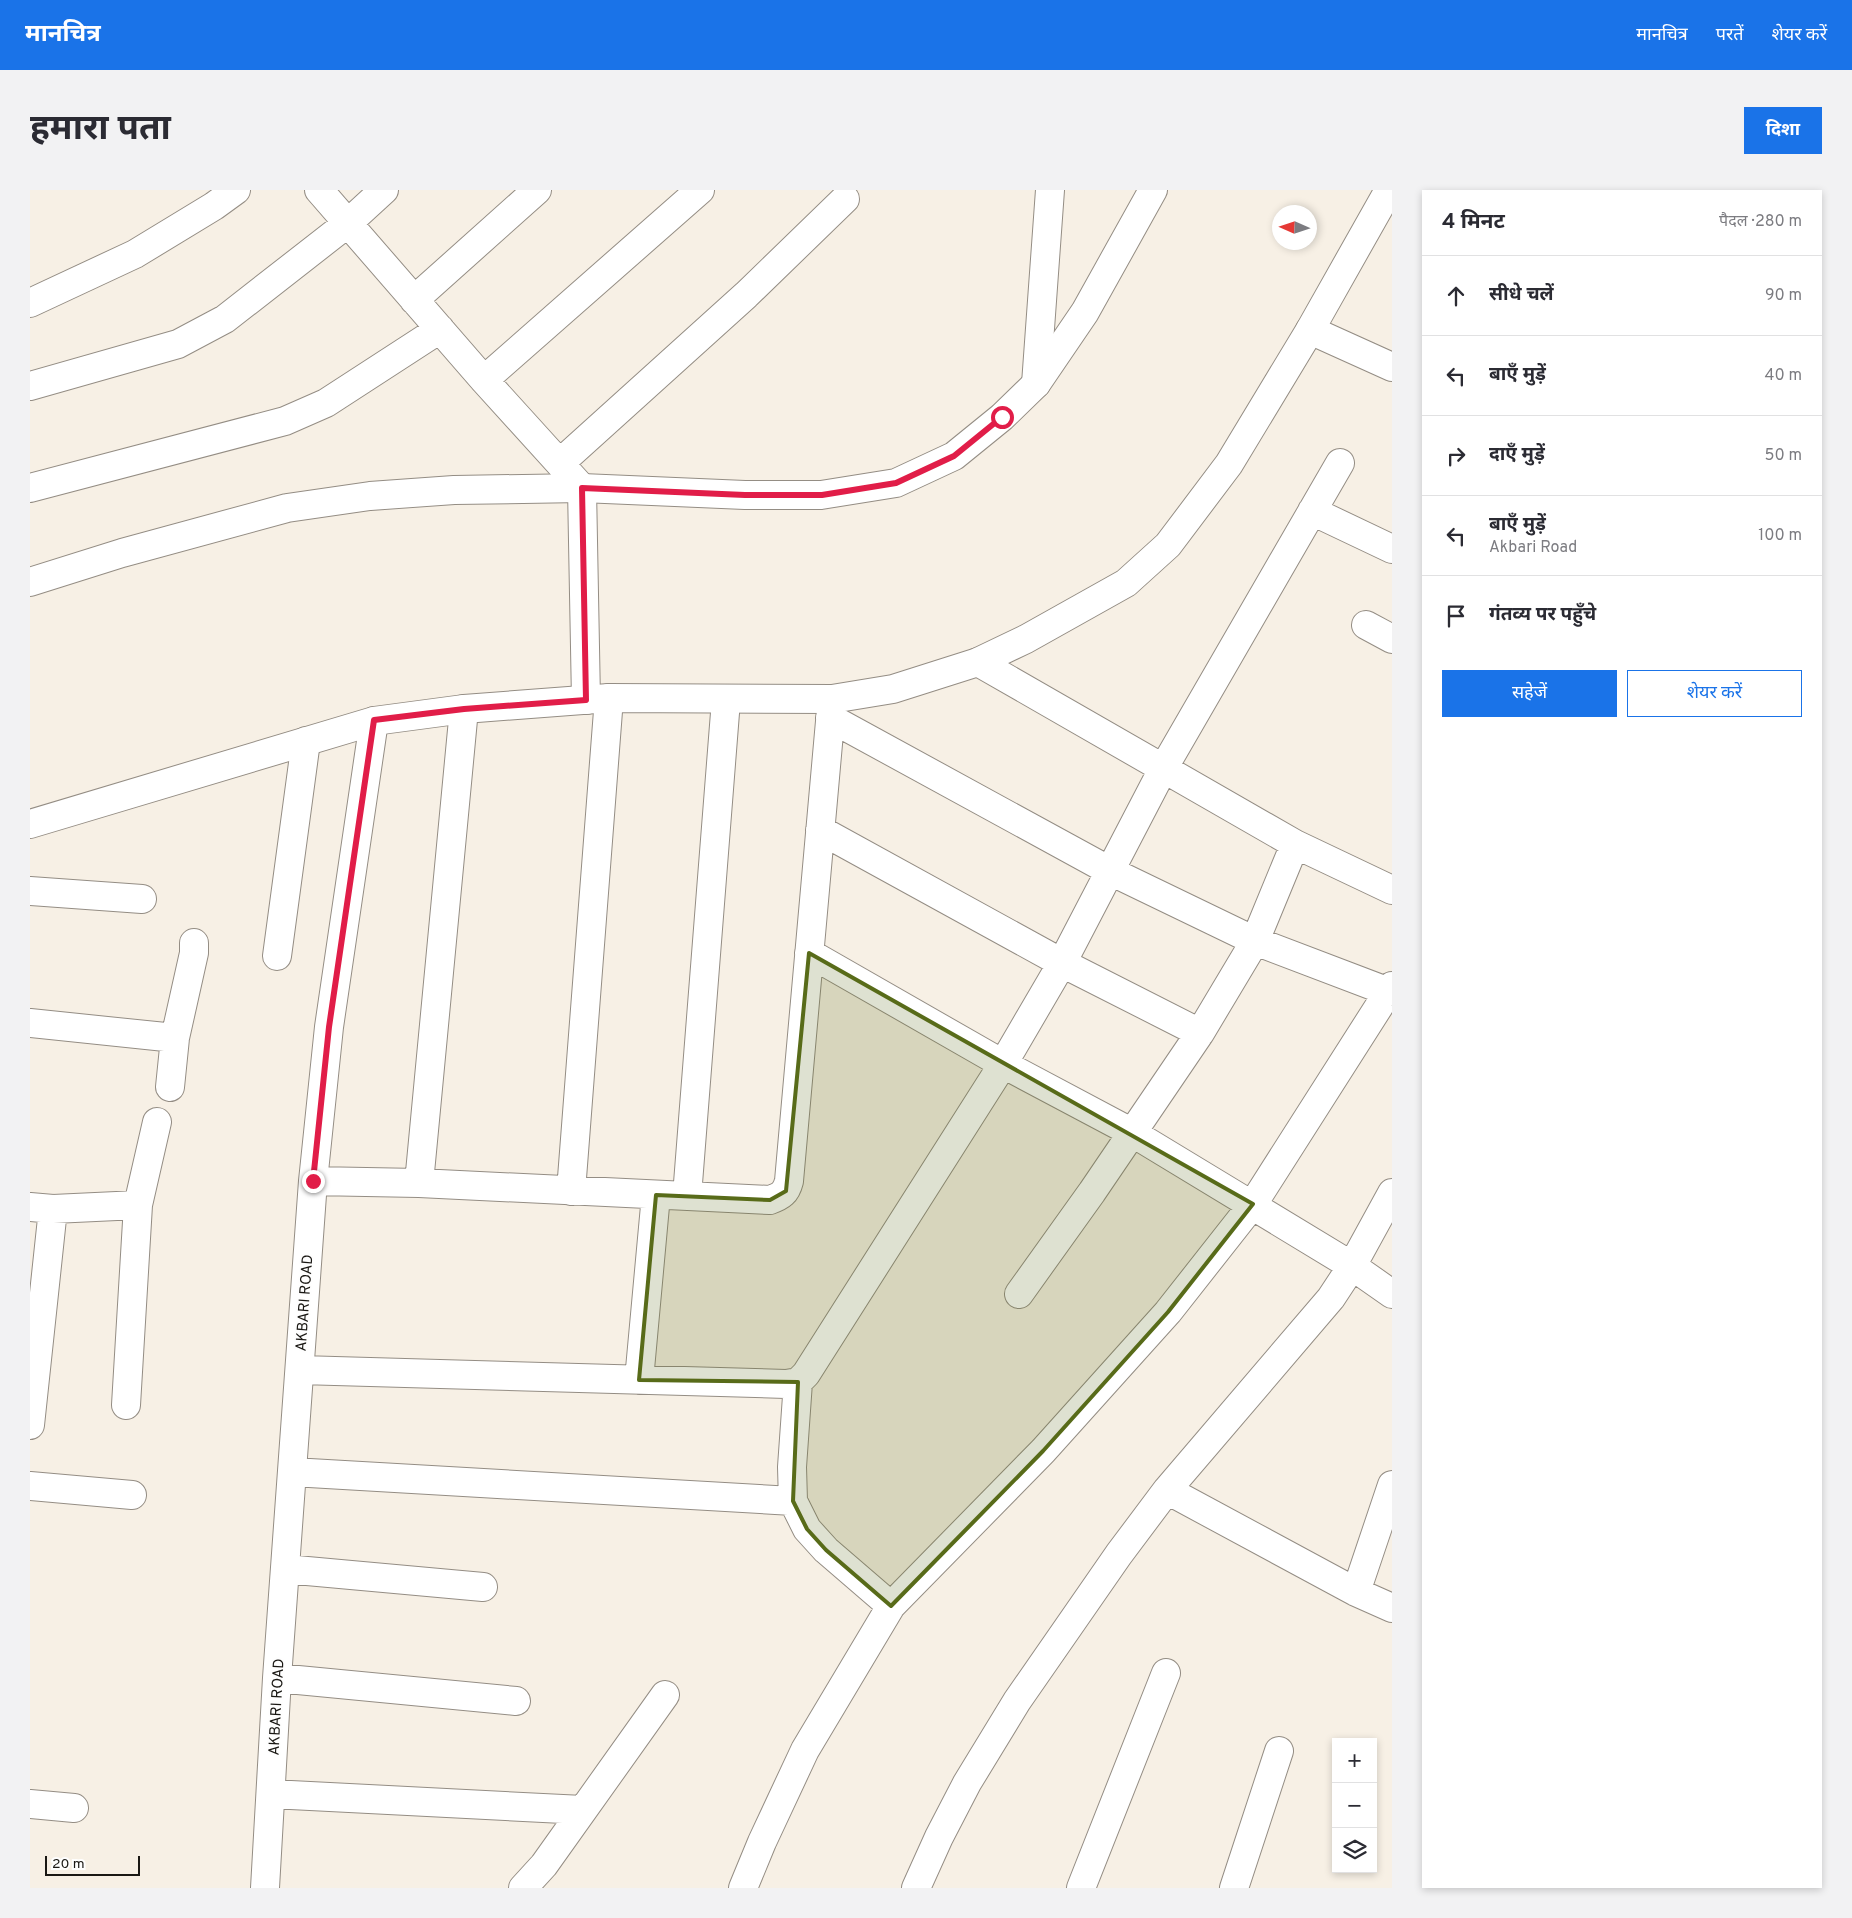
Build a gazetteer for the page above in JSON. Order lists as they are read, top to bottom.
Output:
{
  "streets": {
    "street": ["AKBARI ROAD"]
  },
  "scale_bar": "20 m",
  "north": "left",
  "page": {
    "header": "मानचित्र",
    "nav": ["मानचित्र", "परतें", "शेयर करें"],
    "buttons": [
      "दिशा",
      ["सहेजें", "शेयर करें"]
    ],
    "title": "हमारा पता",
    "heading": ["4 मिनट", "पैदल · 280 m"],
    "list": [
      ["सीधे चलें", "90 m"],
      ["बाएँ मुड़ें", "40 m"],
      ["दाएँ मुड़ें", "50 m"],
      ["बाएँ मुड़ें", "Akbari Road", "100 m"],
      "गंतव्य पर पहुँचे"
    ],
    "map_buttons": ["+", "−"],
    "scale": "20 m"
  }
}
